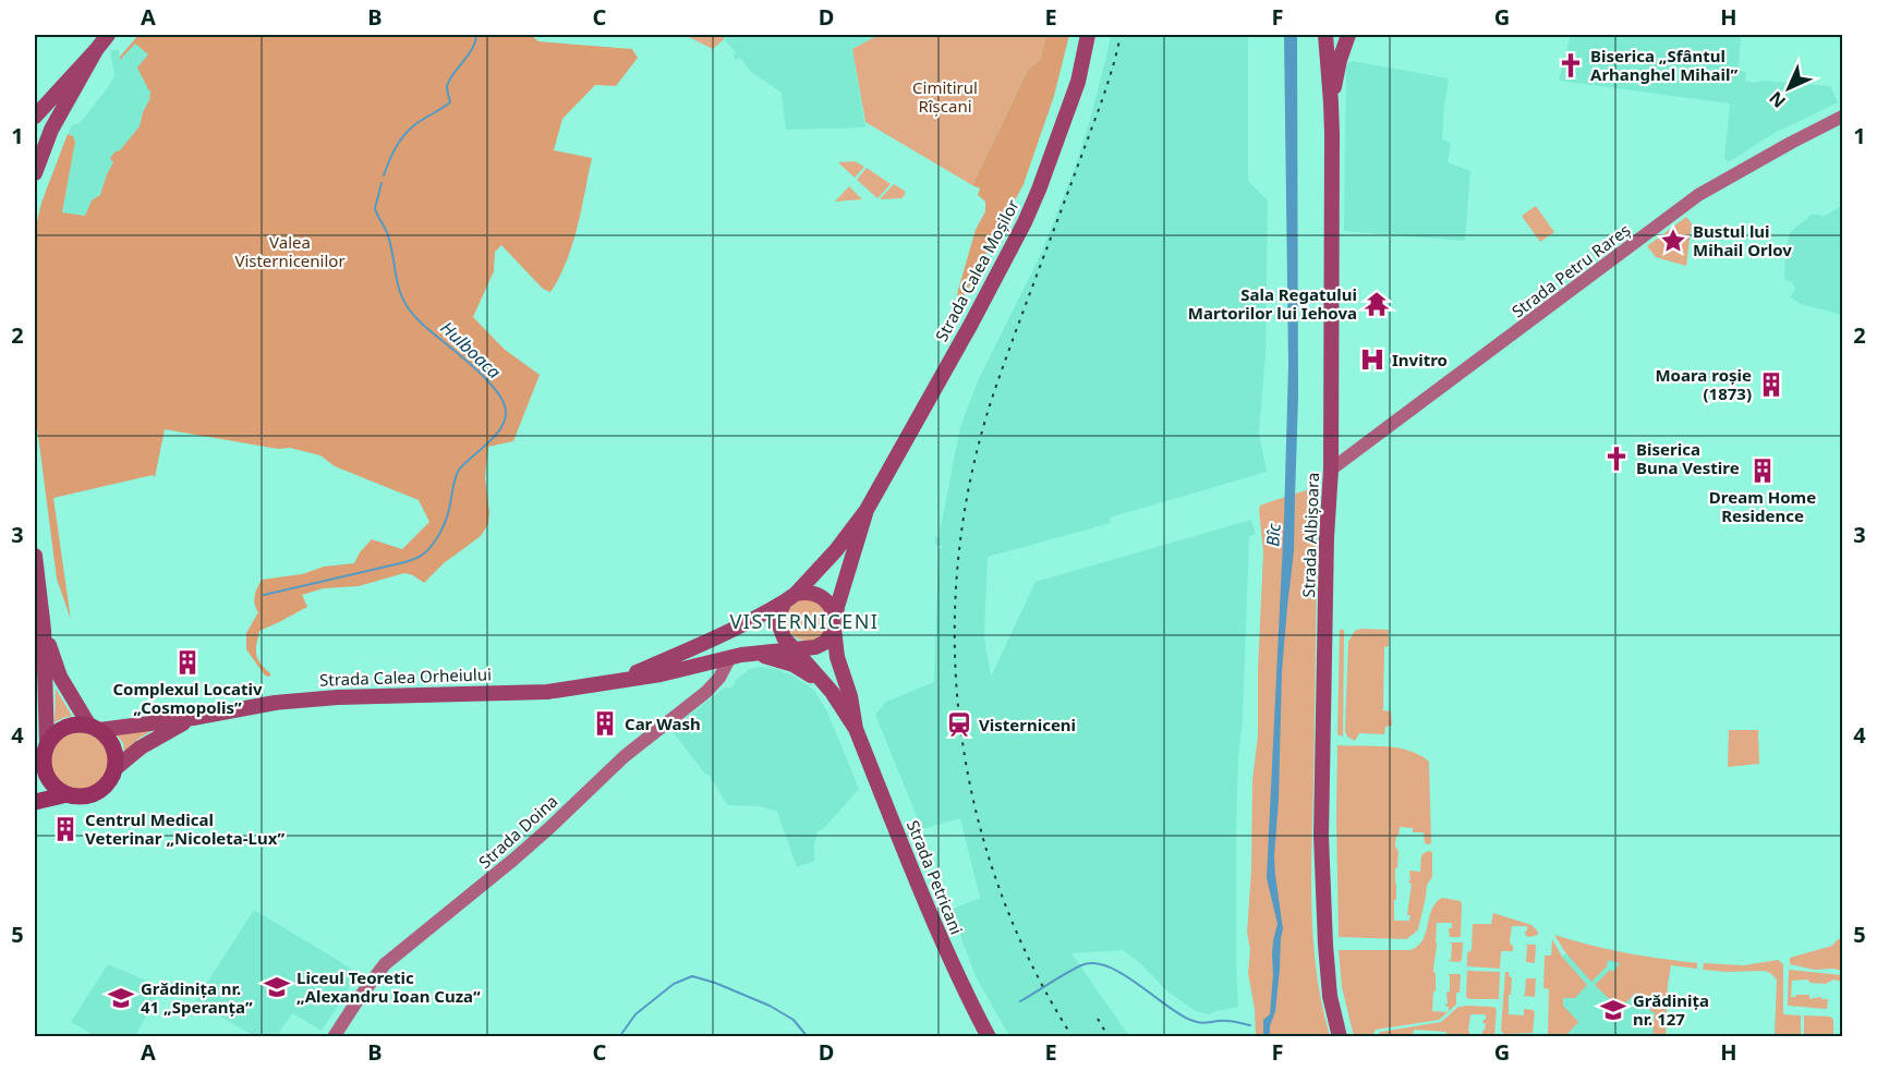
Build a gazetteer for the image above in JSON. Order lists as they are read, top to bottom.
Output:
{
  "streets": {
    "main road": [
      "Strada Calea Moșilor",
      "Strada Petru Rareș",
      "Strada Albișoara",
      "Strada Calea Orheiului",
      "Strada Doina",
      "Strada Petricani"
    ]
  },
  "crossings": [
    ["Strada Calea Moșilor", "Strada Calea Orheiului"],
    ["Strada Petru Rareș", "Strada Albișoara"],
    ["Strada Calea Orheiului", "Strada Doina"],
    ["Strada Calea Orheiului", "Strada Petricani"]
  ],
  "districts": ["VISTERNICENI"],
  "water": ["Hulboaca", "Bîc"],
  "parks": ["Cimitirul Rîșcani", "Valea Visternicenilor"],
  "places": {
    "church": ["Biserica „Sfântul Arhanghel Mihail”", "Biserica Buna Vestire"],
    "place": ["Bustul lui Mihail Orlov"],
    "temple": ["Sala Regatului Martorilor lui Iehova"],
    "hospital": ["Invitro"],
    "building": [
      "Moara roșie (1873)",
      "Dream Home Residence",
      "Complexul Locativ „Cosmopolis”",
      "Car Wash",
      "Centrul Medical Veterinar „Nicoleta-Lux”"
    ],
    "station": ["Visterniceni"],
    "school or university": ["Liceul Teoretic „Alexandru Ioan Cuza“", "Grădinița nr. 41 „Speranța”", "Grădinița nr. 127"]
  },
  "north": "bottom left",
  "grid": {
    "columns": [
      "A",
      "B",
      "C",
      "D",
      "E",
      "F",
      "G",
      "H"
    ],
    "rows": [
      "1",
      "2",
      "3",
      "4",
      "5"
    ]
  }
}
